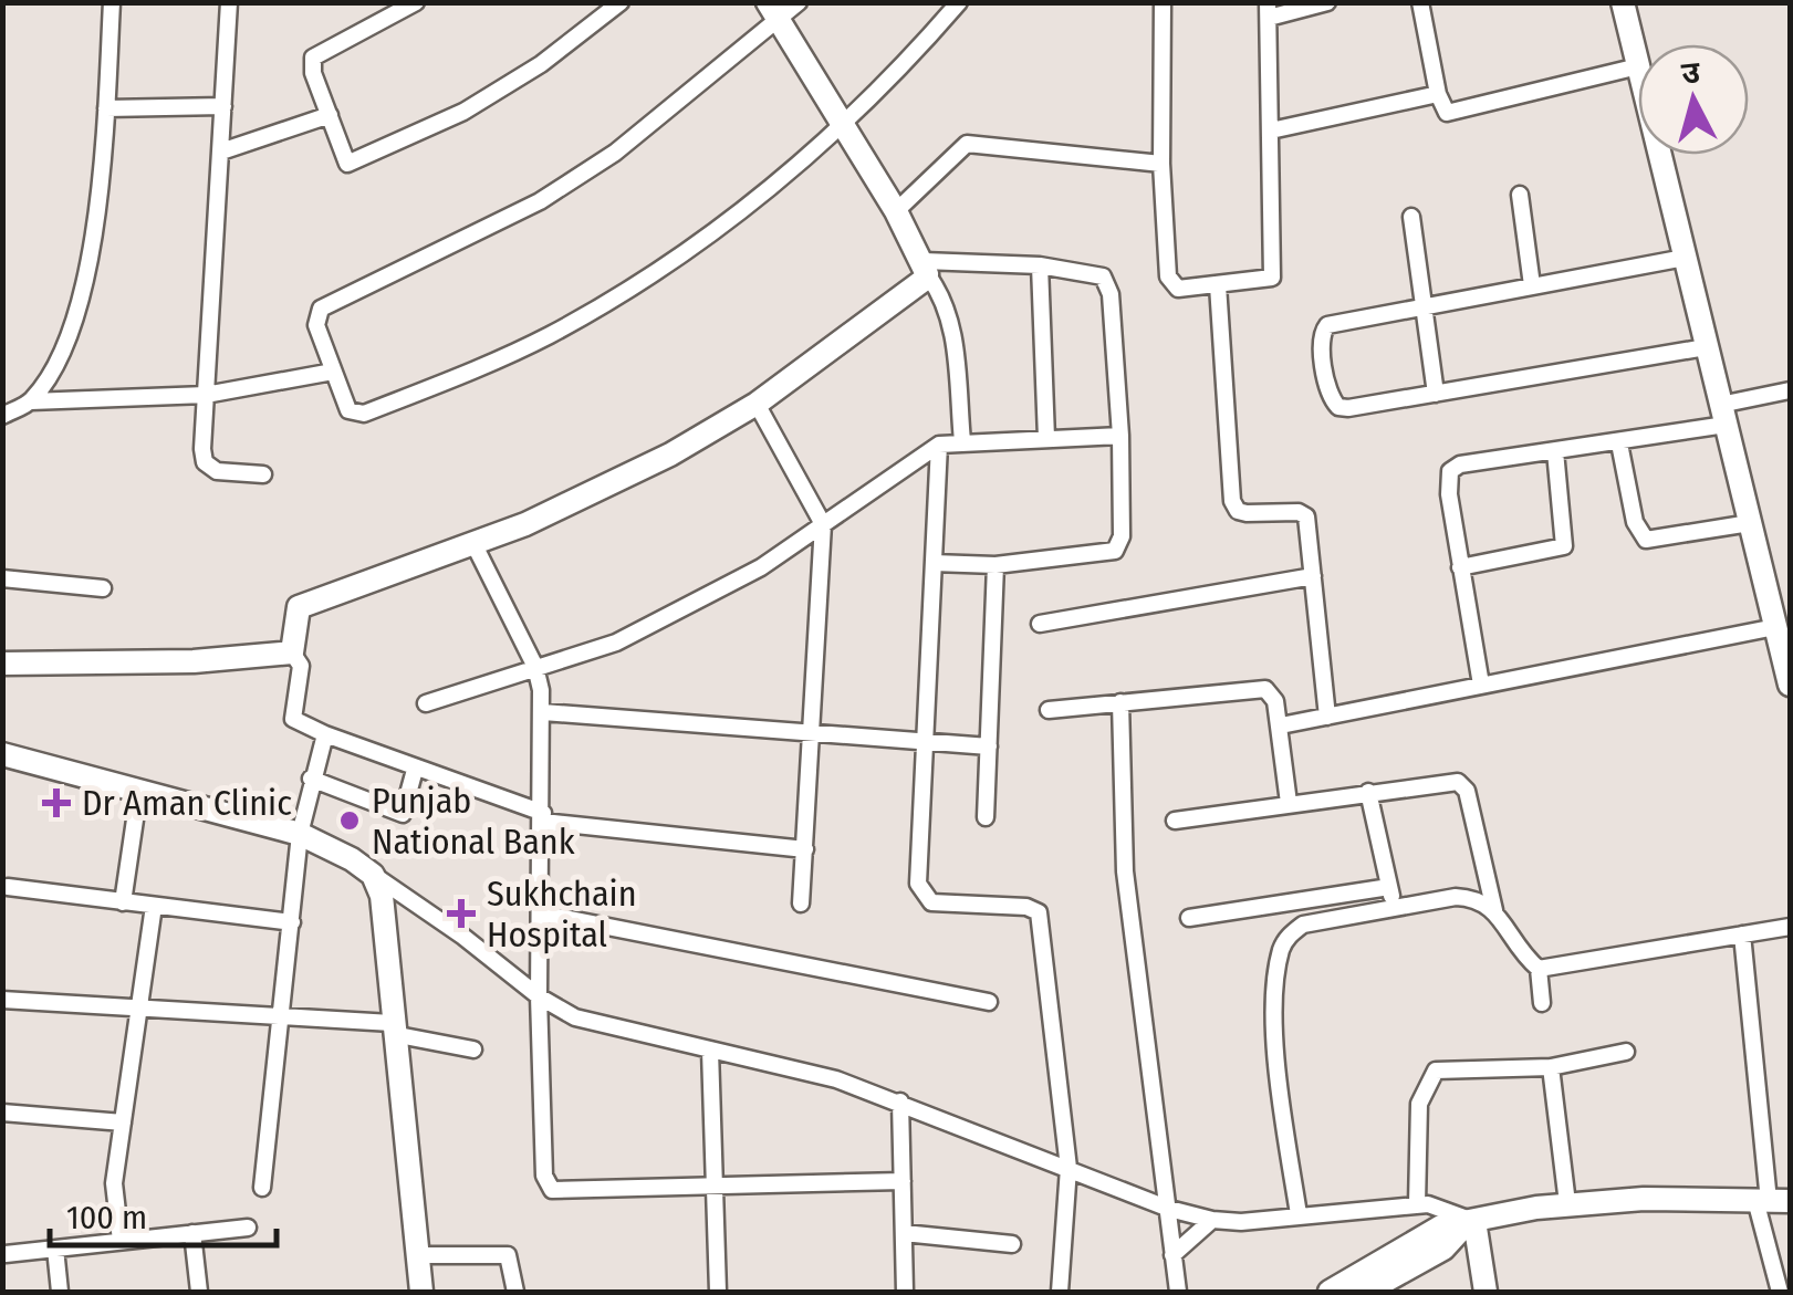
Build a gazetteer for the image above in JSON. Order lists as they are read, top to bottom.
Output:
{
  "places": {
    "health": ["Dr Aman Clinic", "Sukhchain Hospital"],
    "other": ["Punjab National Bank"]
  },
  "scale_bar": "100 m",
  "north": "top"
}
